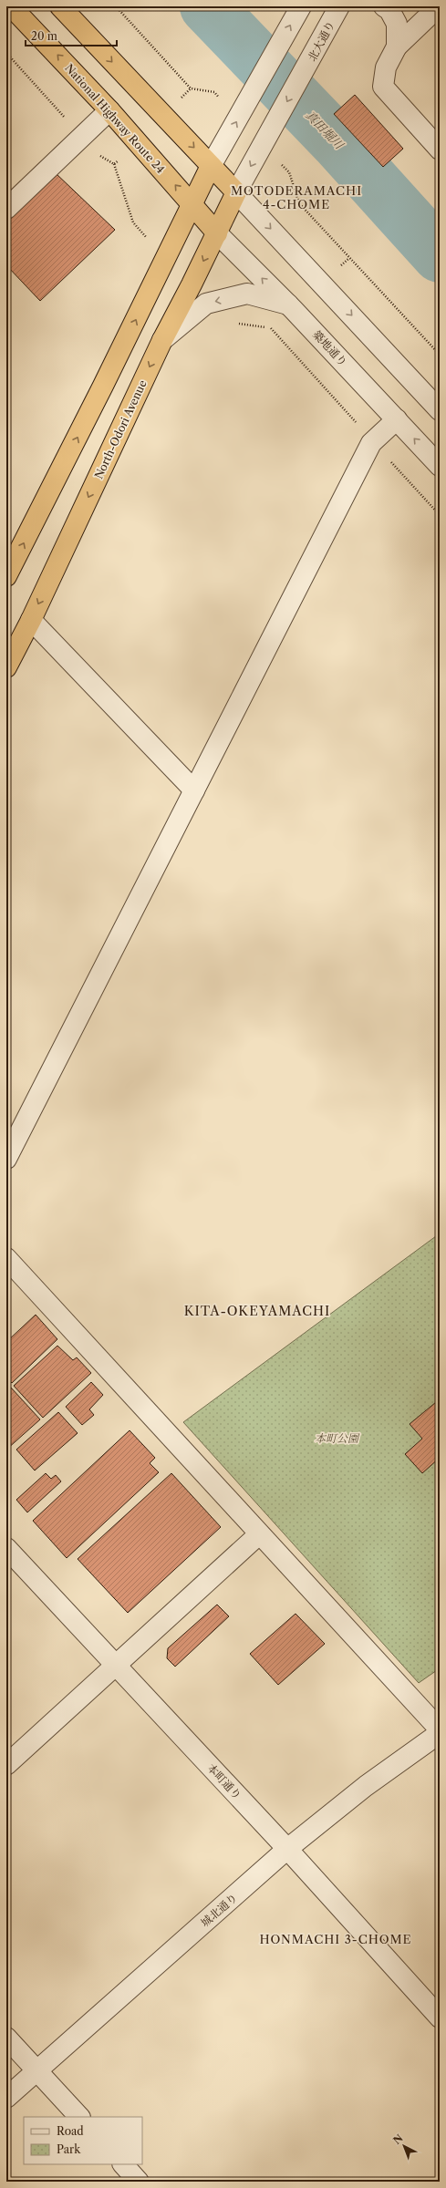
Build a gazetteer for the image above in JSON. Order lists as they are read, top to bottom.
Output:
{
  "streets": {
    "highway": ["National Highway Route 24", "North-Odori Avenue"],
    "street": [
      "北大通り",
      "築地通り",
      "本町通り",
      "城北通り"
    ]
  },
  "crossings": [
    ["北大通り", "North-Odori Avenue"],
    ["National Highway Route 24", "築地通り"],
    ["National Highway Route 24", "North-Odori Avenue"],
    ["築地通り", "North-Odori Avenue"],
    ["本町通り", "城北通り"]
  ],
  "districts": ["MOTODERAMACHI 4-CHOME", "KITA-OKEYAMACHI", "HONMACHI 3-CHOME"],
  "water": ["真田堀川"],
  "parks": ["本町公園"],
  "legend": ["Road", "Park"],
  "scale_bar": "20 m",
  "north": "top left"
}
